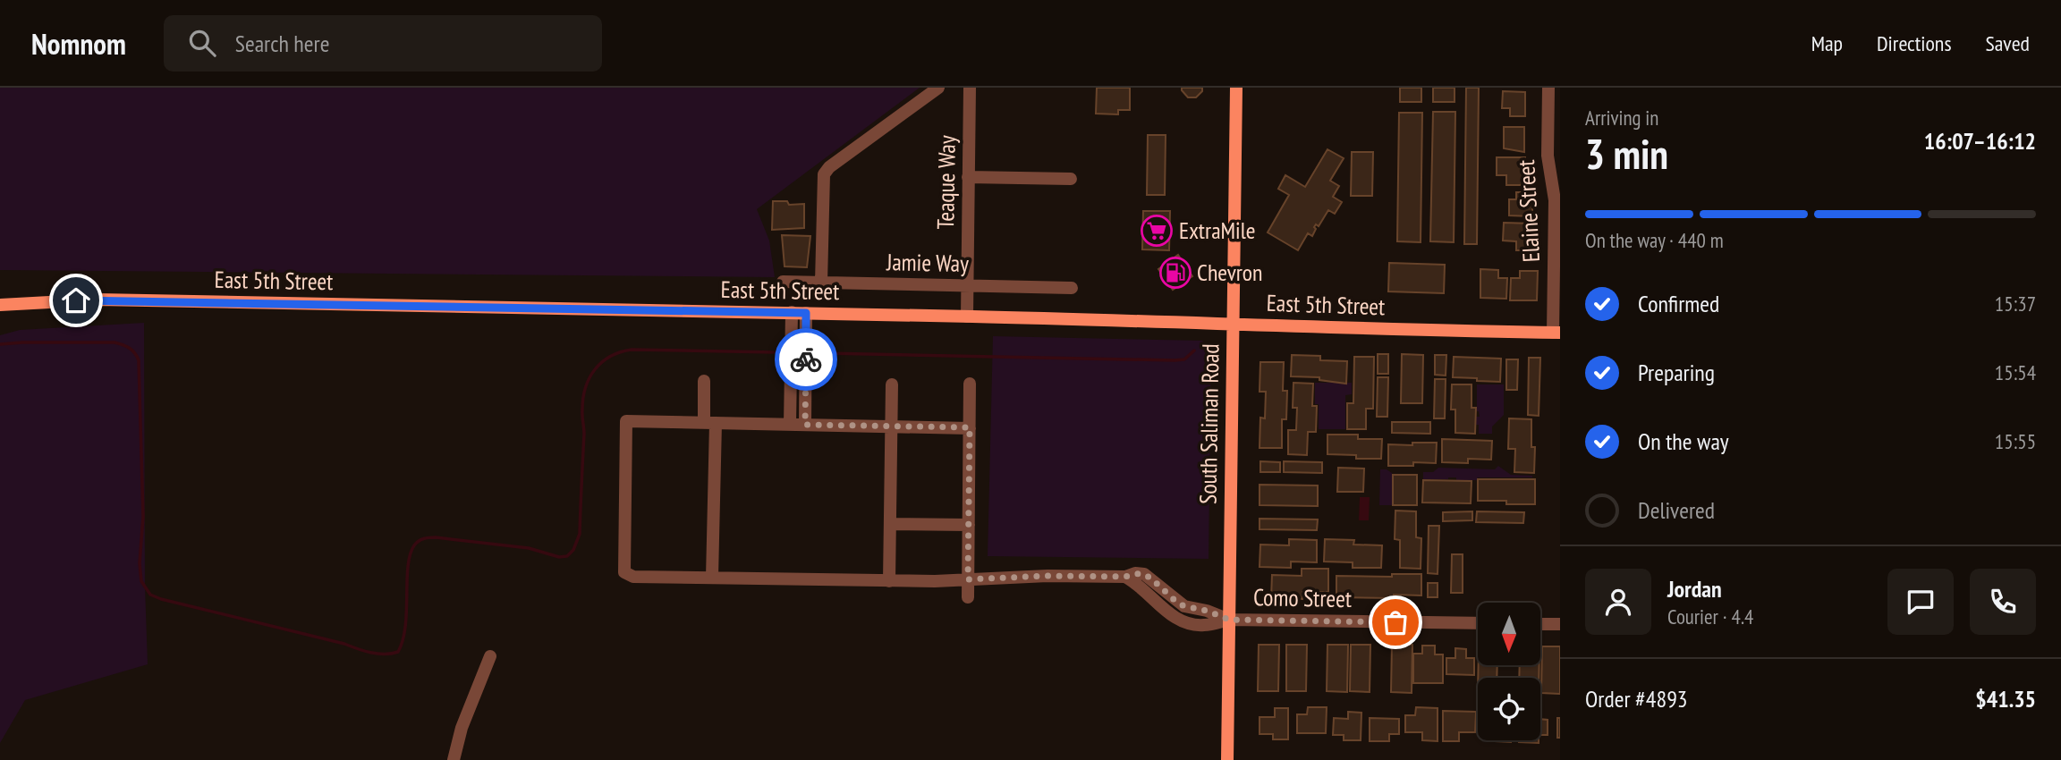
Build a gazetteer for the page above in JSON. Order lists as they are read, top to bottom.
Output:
{
  "streets": {
    "main road": ["East 5th Street", "South Saliman Road"],
    "street": [
      "Teaque Way",
      "Elaine Street",
      "Jamie Way",
      "Como Street"
    ]
  },
  "crossings": [
    ["Teaque Way", "Jamie Way"],
    ["Teaque Way", "East 5th Street"],
    ["Elaine Street", "East 5th Street"],
    ["East 5th Street", "South Saliman Road"],
    ["South Saliman Road", "Como Street"]
  ],
  "places": {
    "supermarket": ["ExtraMile"],
    "fuel station": ["Chevron"]
  },
  "north": "bottom",
  "page": {
    "header": "Nomnom",
    "search": "Search here",
    "nav": ["Map", "Directions", "Saved"],
    "heading": ["3 min", "Arriving in", "16:07–16:12"],
    "panel": [
      "Jordan",
      "Courier · 4.4",
      "Order #4893",
      "$41.35"
    ],
    "bar": "On the way · 440 m",
    "list": [
      ["Confirmed", "15:37"],
      ["Preparing", "15:54"],
      ["On the way", "15:55"],
      "Delivered"
    ]
  }
}
